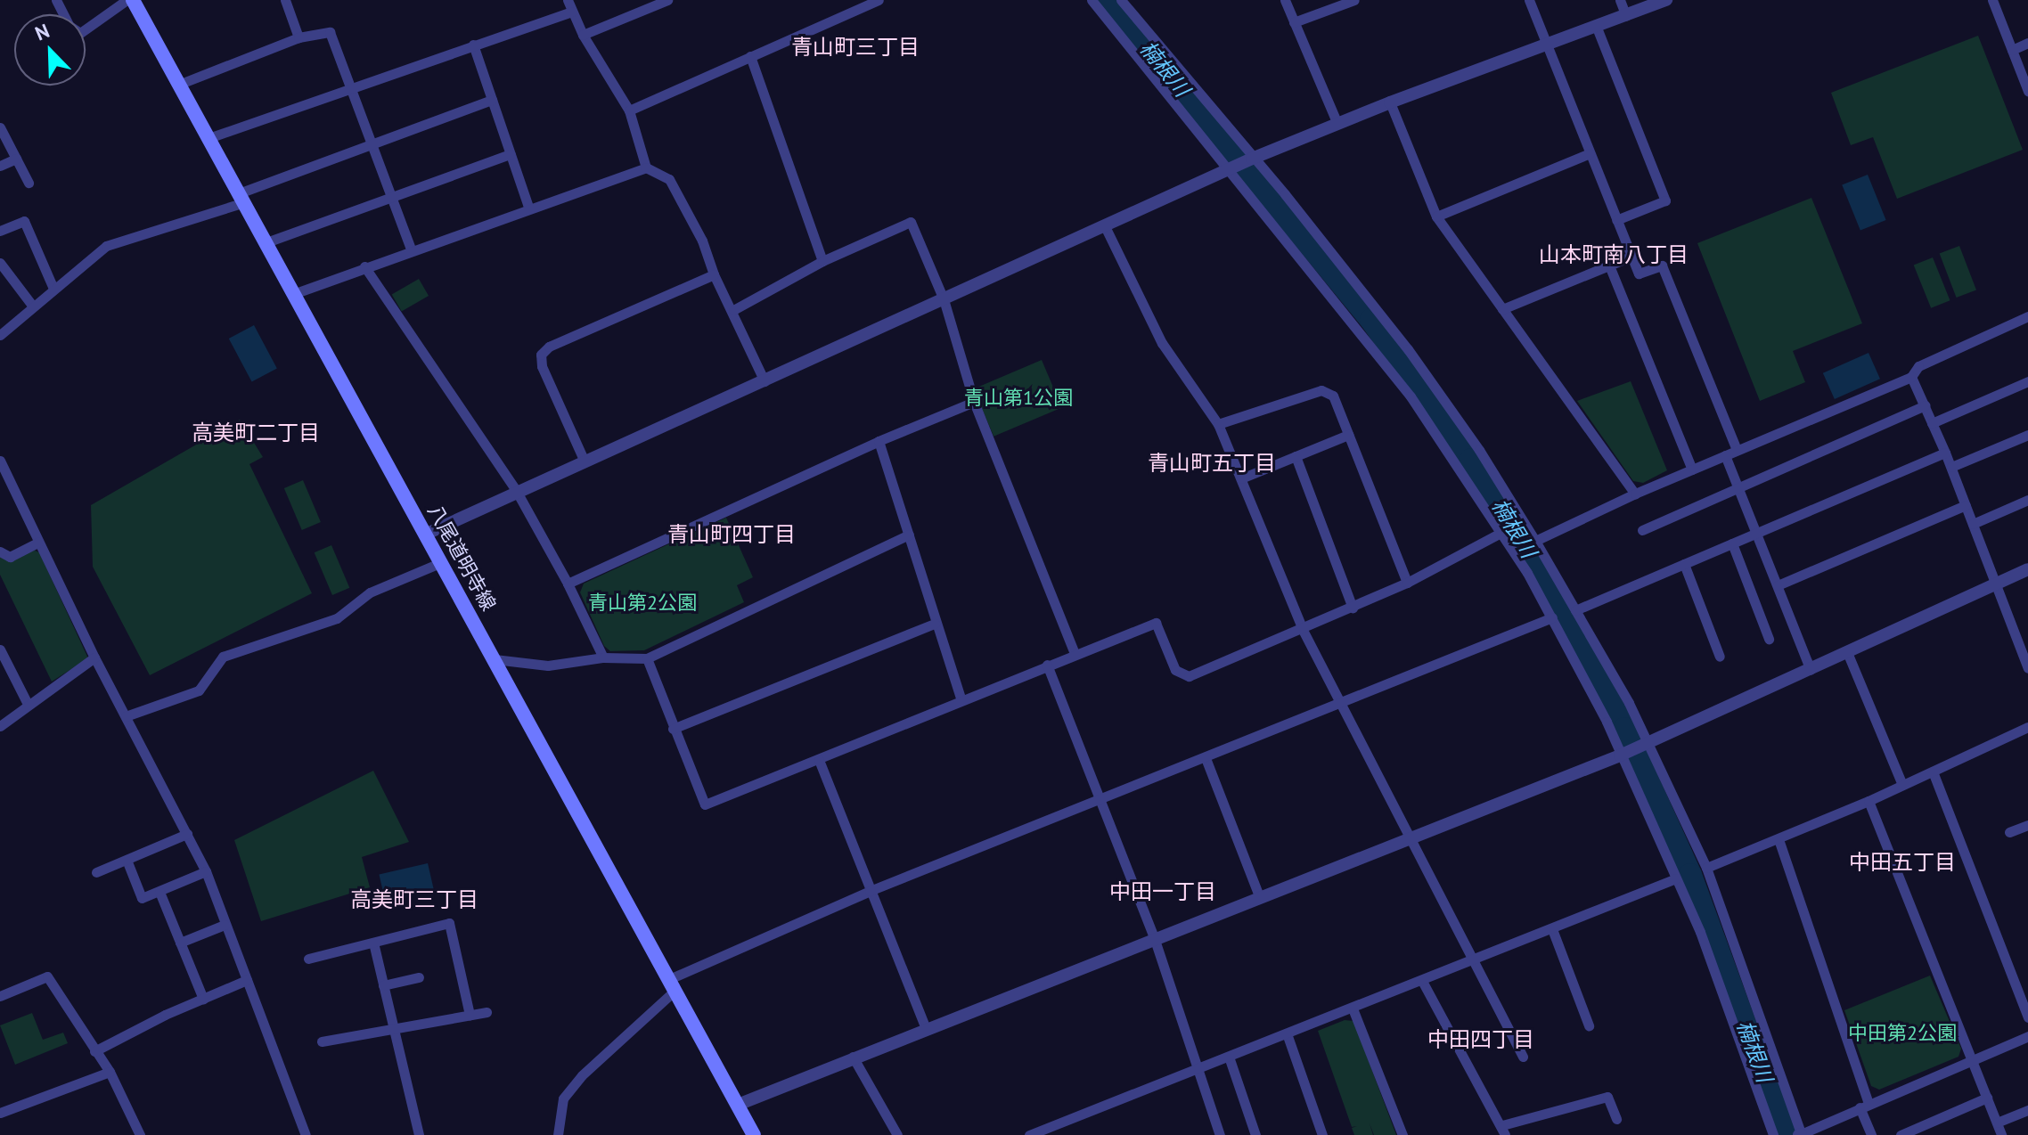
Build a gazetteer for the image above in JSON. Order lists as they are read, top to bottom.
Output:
{
  "streets": {
    "main road": ["八尾道明寺線"]
  },
  "districts": [
    "青山町三丁目",
    "山本町南八丁目",
    "高美町二丁目",
    "青山町五丁目",
    "青山町四丁目",
    "中田五丁目",
    "中田一丁目",
    "高美町三丁目",
    "中田四丁目"
  ],
  "water": ["楠根川"],
  "parks": ["青山第1公園", "青山第2公園", "中田第2公園"],
  "north": "top left"
}
